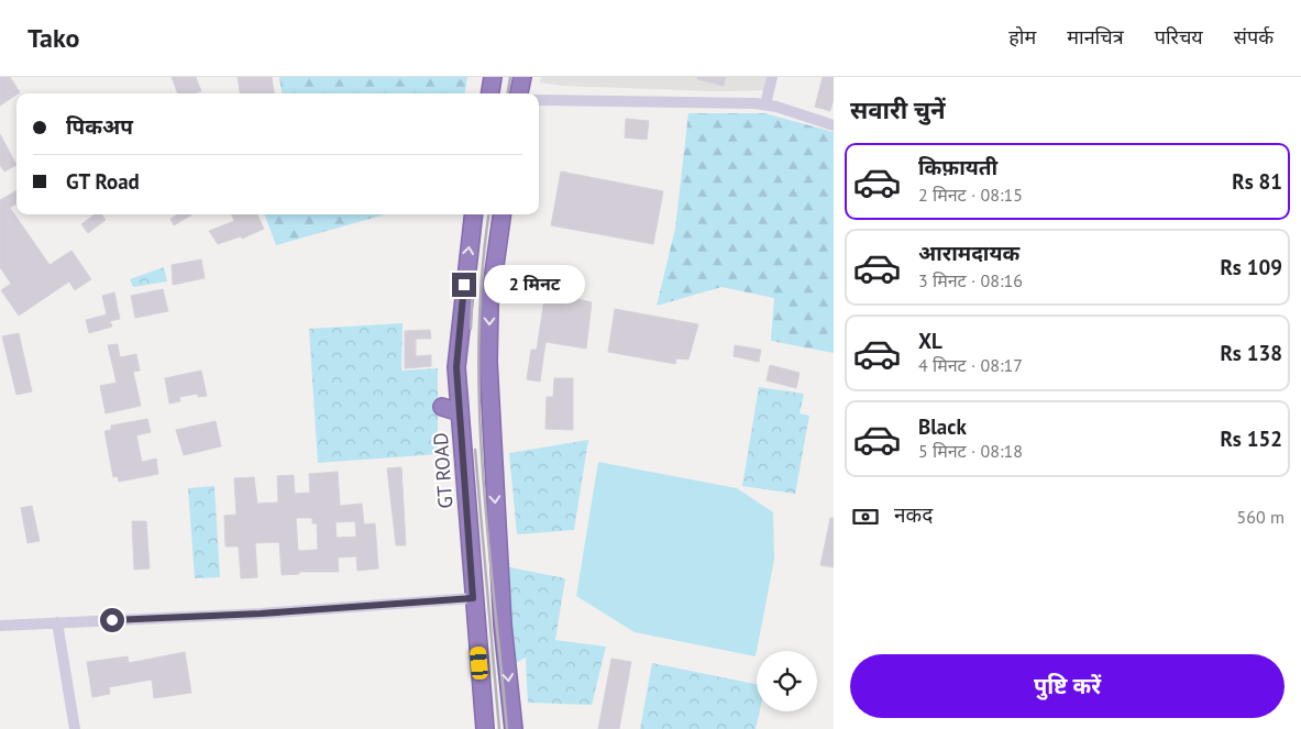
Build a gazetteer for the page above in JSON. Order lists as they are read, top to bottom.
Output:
{
  "streets": {
    "highway": ["GT ROAD"]
  },
  "page": {
    "header": "Tako",
    "nav": [
      "होम",
      "मानचित्र",
      "परिचय",
      "संपर्क"
    ],
    "heading": "सवारी चुनें",
    "banner": ["पिकअप", "GT Road"],
    "list": [
      {
        "name": "किफ़ायती",
        "note": "2 मिनट · 08:15",
        "value": "Rs 81"
      },
      {
        "name": "आरामदायक",
        "note": "3 मिनट · 08:16",
        "value": "Rs 109"
      },
      {
        "name": "XL",
        "note": "4 मिनट · 08:17",
        "value": "Rs 138"
      },
      {
        "name": "Black",
        "note": "5 मिनट · 08:18",
        "value": "Rs 152"
      }
    ],
    "bubble": "2 मिनट",
    "pay": ["नकद", "560 m"],
    "buttons": "पुष्टि करें"
  }
}
